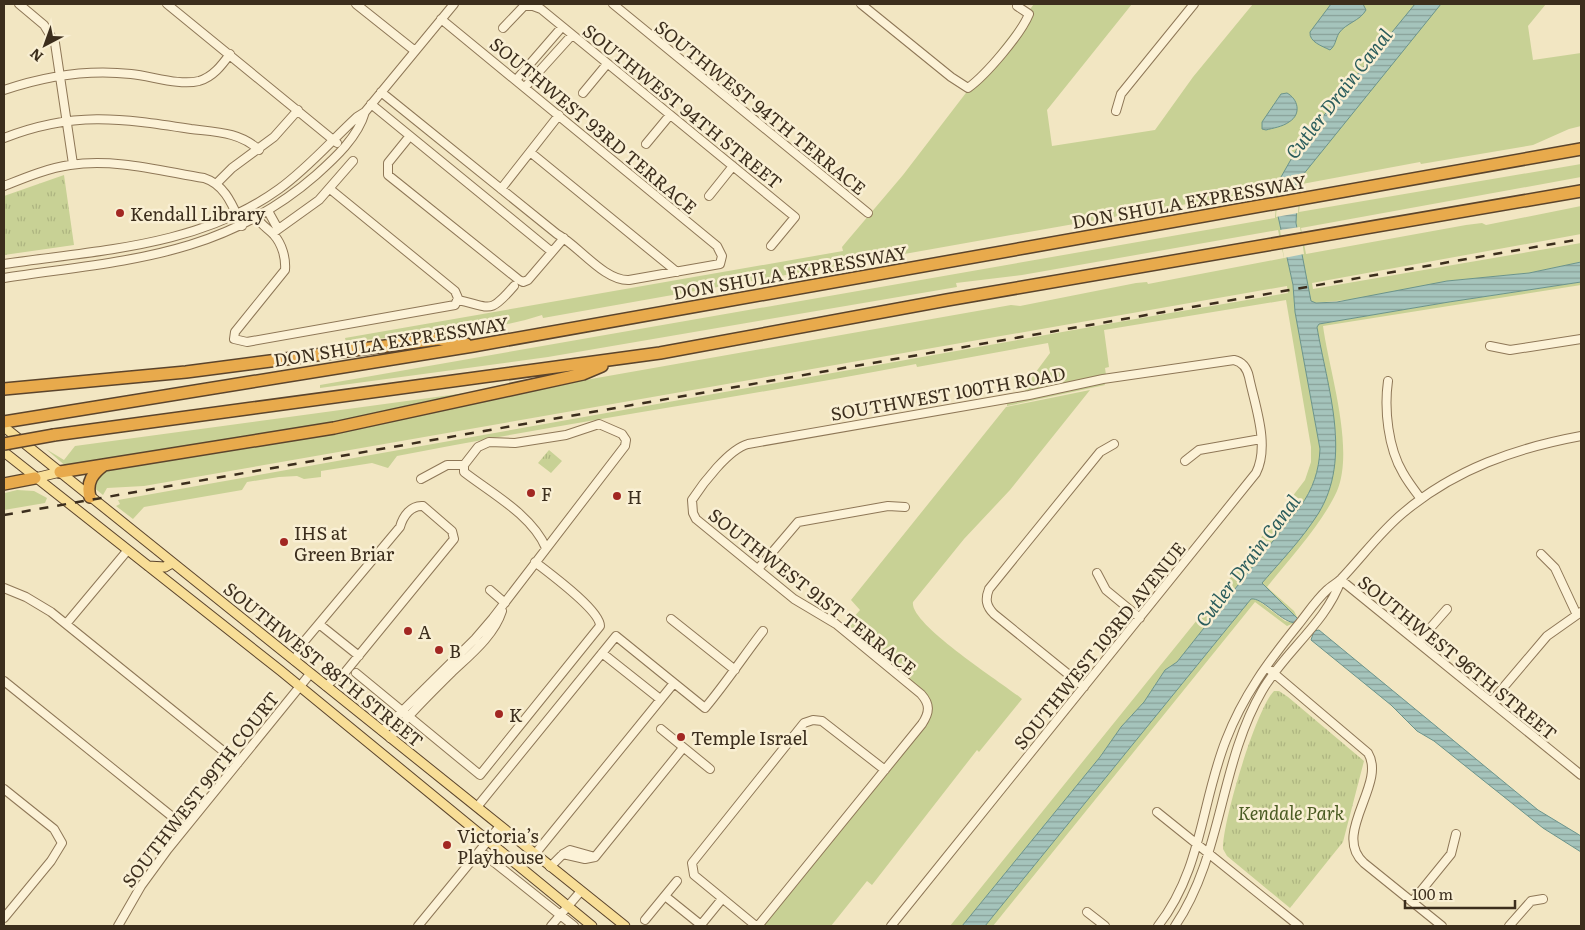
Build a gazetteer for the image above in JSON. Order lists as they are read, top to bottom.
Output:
{
  "streets": {
    "highway": ["DON SHULA EXPRESSWAY"],
    "main road": ["SOUTHWEST 88TH STREET"],
    "street": [
      "SOUTHWEST 94TH STREET",
      "SOUTHWEST 94TH TERRACE",
      "SOUTHWEST 93RD TERRACE",
      "SOUTHWEST 100TH ROAD",
      "SOUTHWEST 91ST TERRACE",
      "SOUTHWEST 103RD AVENUE",
      "SOUTHWEST 96TH STREET",
      "SOUTHWEST 99TH COURT"
    ]
  },
  "crossings": [
    ["SOUTHWEST 100TH ROAD", "SOUTHWEST 91ST TERRACE"],
    ["SOUTHWEST 100TH ROAD", "SOUTHWEST 103RD AVENUE"],
    ["SOUTHWEST 88TH STREET", "SOUTHWEST 99TH COURT"]
  ],
  "water": ["Cutler Drain Canal"],
  "parks": ["Kendale Park"],
  "places": [
    "Kendall Library",
    "F",
    "H",
    "IHS at Green Briar",
    "A",
    "B",
    "K",
    "Temple Israel",
    "Victoria’s Playhouse"
  ],
  "scale_bar": "100 m",
  "north": "bottom left"
}
